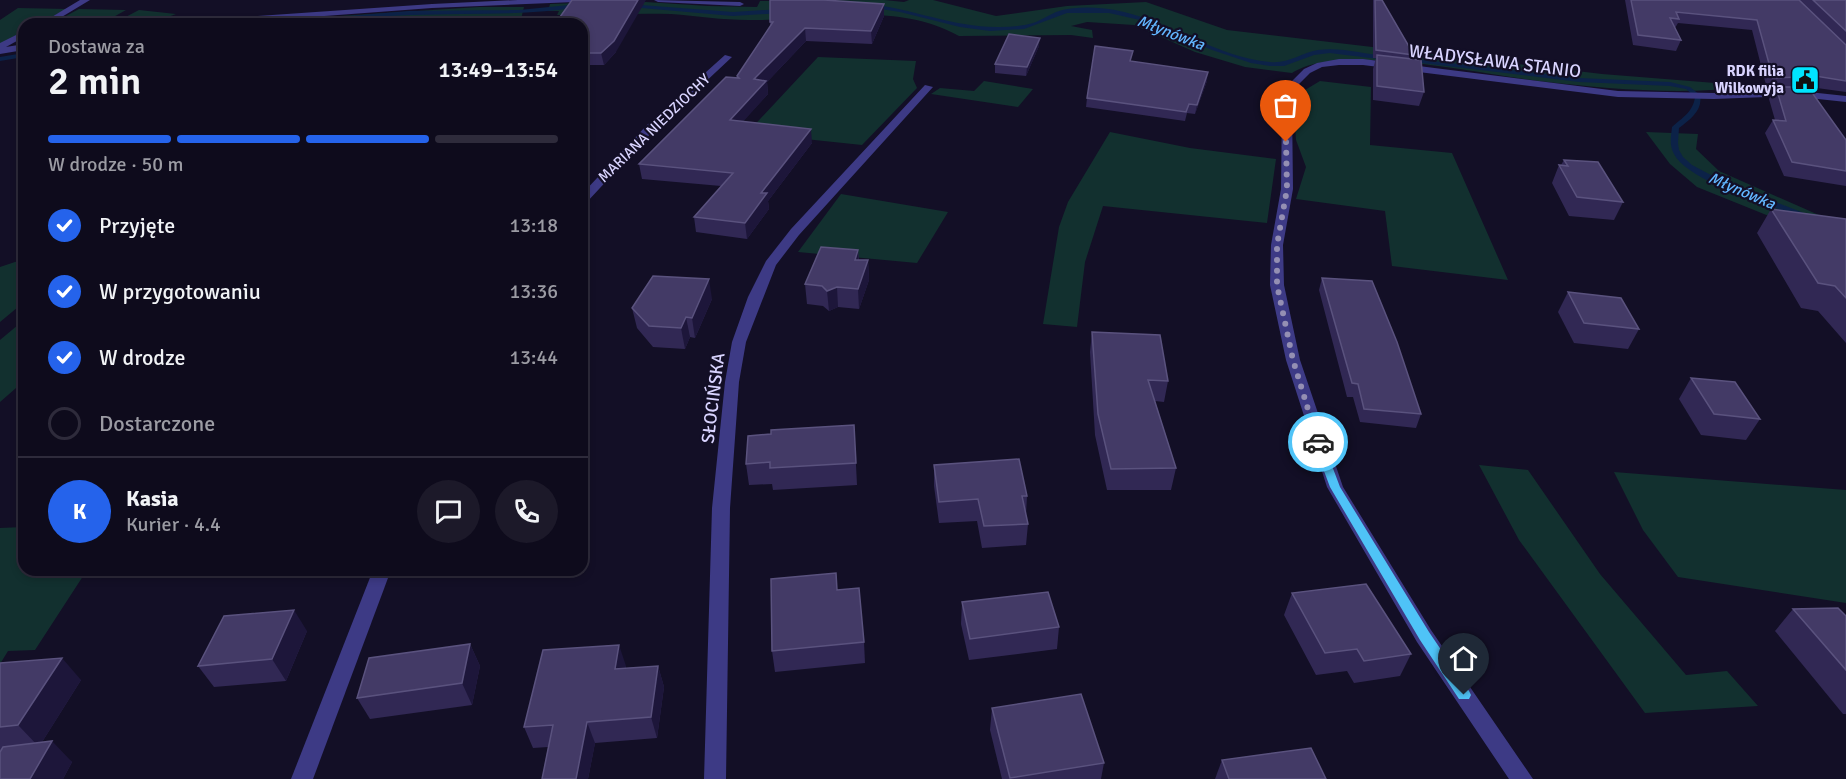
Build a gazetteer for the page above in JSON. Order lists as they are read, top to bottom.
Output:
{
  "streets": {
    "street": ["WŁADYSŁAWA STANIO", "MARIANA NIEDZIOCHY", "SŁOCIŃSKA"]
  },
  "water": ["Młynówka"],
  "places": {
    "public building": ["RDK filia Wilkowyja"]
  },
  "page": {
    "heading": ["2 min", "Dostawa za", "13:49–13:54"],
    "panel": ["Kasia", "Kurier · 4.4"],
    "bar": "W drodze · 50 m",
    "list": [
      ["Przyjęte", "13:18"],
      ["W przygotowaniu", "13:36"],
      ["W drodze", "13:44"],
      "Dostarczone"
    ],
    "round": "K"
  }
}
